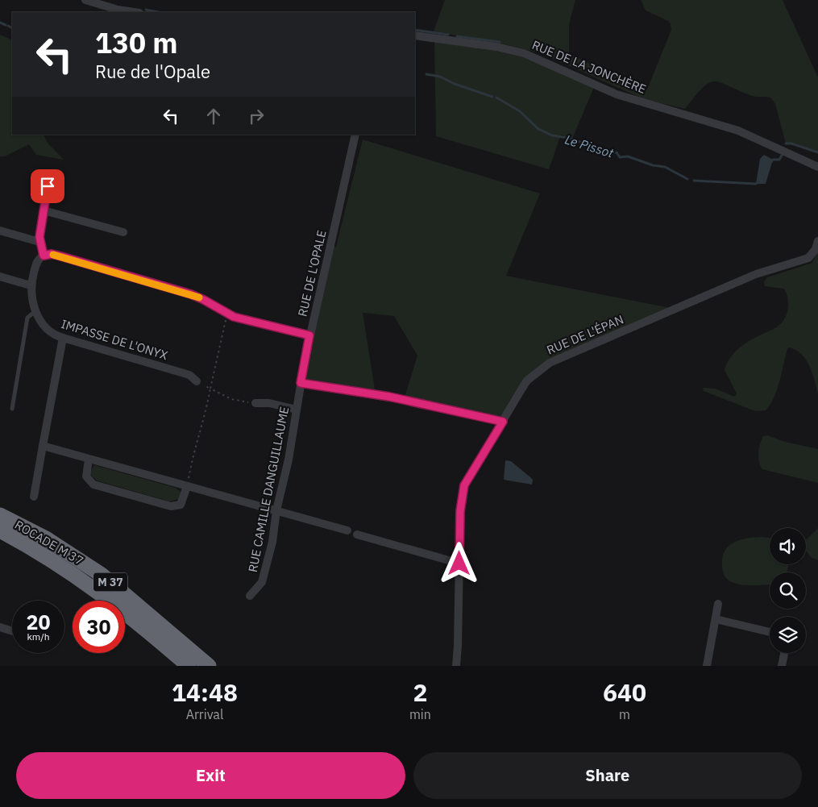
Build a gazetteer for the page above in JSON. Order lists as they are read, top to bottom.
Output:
{
  "streets": {
    "highway": ["ROCADE M 37", "M 37"],
    "street": [
      "RUE DE LA JONCHÈRE",
      "RUE DE L'OPALE",
      "RUE DE L'ÉPAN",
      "IMPASSE DE L'ONYX",
      "RUE CAMILLE DANGUILLAUME"
    ]
  },
  "crossings": [
    ["RUE DE L'OPALE", "RUE CAMILLE DANGUILLAUME"]
  ],
  "water": ["Le Pissot"],
  "page": {
    "turn": ["130 m", "Rue de l'Opale"],
    "speed": "20 km/h",
    "limit": "30",
    "eta": [
      "14:48",
      "Arrival",
      "2",
      "min",
      "640",
      "m"
    ],
    "buttons": ["Exit", "Share"]
  }
}
